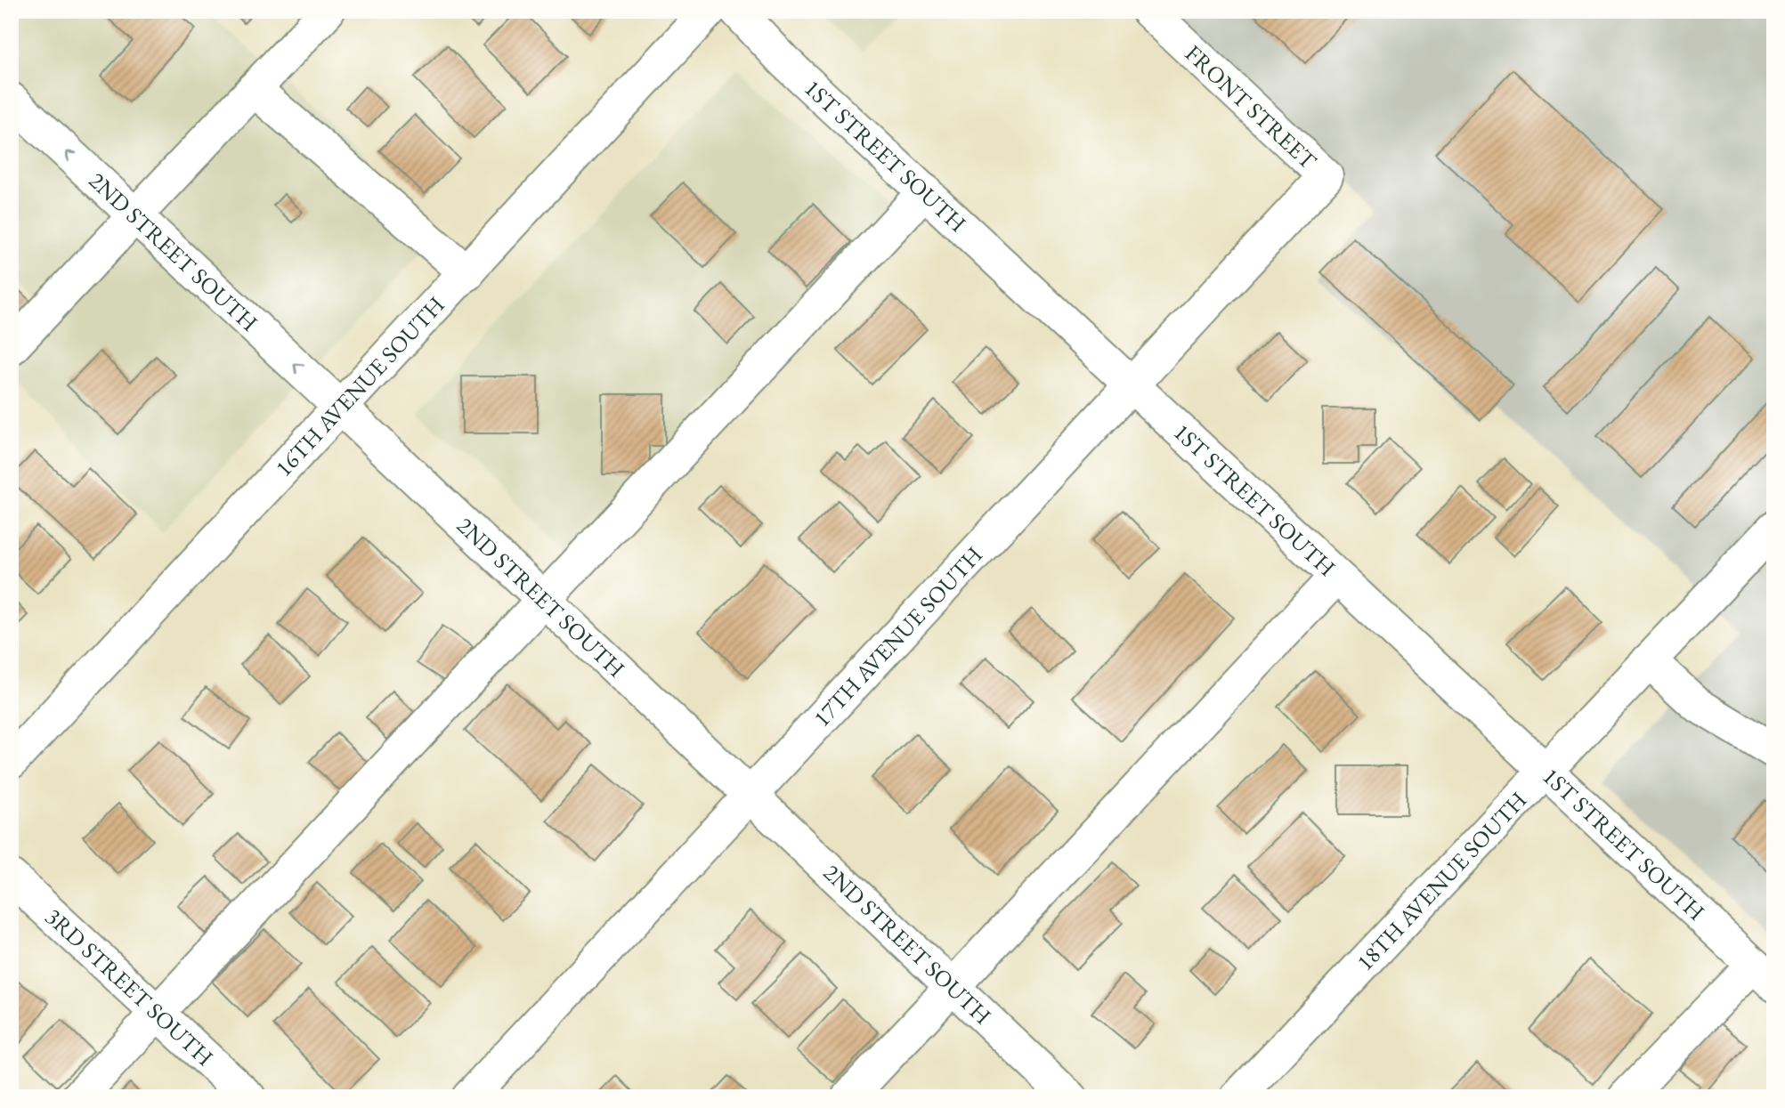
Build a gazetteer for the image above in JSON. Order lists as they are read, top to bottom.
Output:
{
  "streets": {
    "street": [
      "FRONT STREET",
      "1ST STREET SOUTH",
      "2ND STREET SOUTH",
      "16TH AVENUE SOUTH",
      "17TH AVENUE SOUTH",
      "18TH AVENUE SOUTH",
      "3RD STREET SOUTH"
    ]
  },
  "crossings": [
    ["FRONT STREET", "17TH AVENUE SOUTH"],
    ["1ST STREET SOUTH", "17TH AVENUE SOUTH"],
    ["1ST STREET SOUTH", "18TH AVENUE SOUTH"],
    ["2ND STREET SOUTH", "16TH AVENUE SOUTH"],
    ["2ND STREET SOUTH", "17TH AVENUE SOUTH"]
  ]
}
